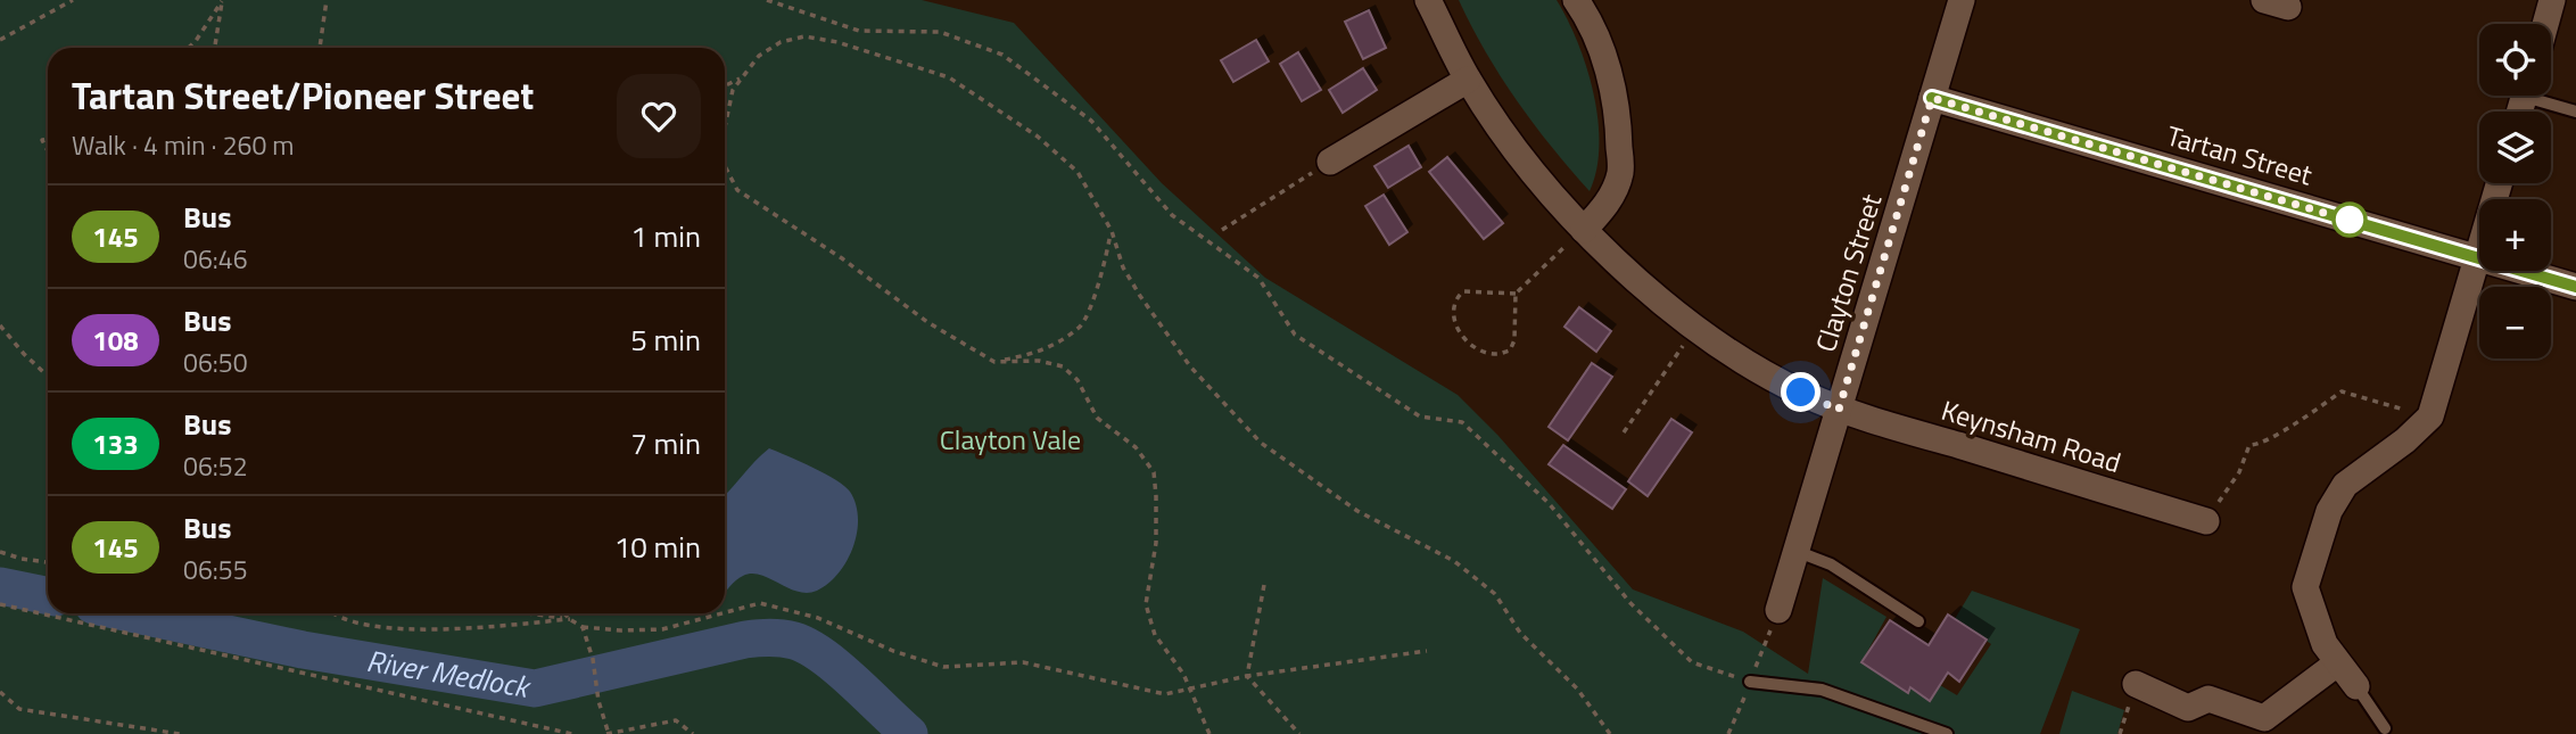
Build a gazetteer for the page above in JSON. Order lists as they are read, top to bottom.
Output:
{
  "streets": {
    "street": ["Tartan Street", "Clayton Street", "Keynsham Road"]
  },
  "crossings": [
    ["Tartan Street", "Clayton Street"],
    ["Clayton Street", "Keynsham Road"]
  ],
  "water": ["River Medlock"],
  "parks": ["Clayton Vale"],
  "lines": ["bus line 145"],
  "page": {
    "map_buttons": ["+", "−"],
    "heading": ["Tartan Street/Pioneer Street", "Walk · 4 min · 260 m"],
    "list": [
      {
        "mark": "145",
        "name": "Bus",
        "note": "06:46",
        "value": "1 min"
      },
      {
        "mark": "108",
        "name": "Bus",
        "note": "06:50",
        "value": "5 min"
      },
      {
        "mark": "133",
        "name": "Bus",
        "note": "06:52",
        "value": "7 min"
      },
      {
        "mark": "145",
        "name": "Bus",
        "note": "06:55",
        "value": "10 min"
      }
    ]
  }
}
